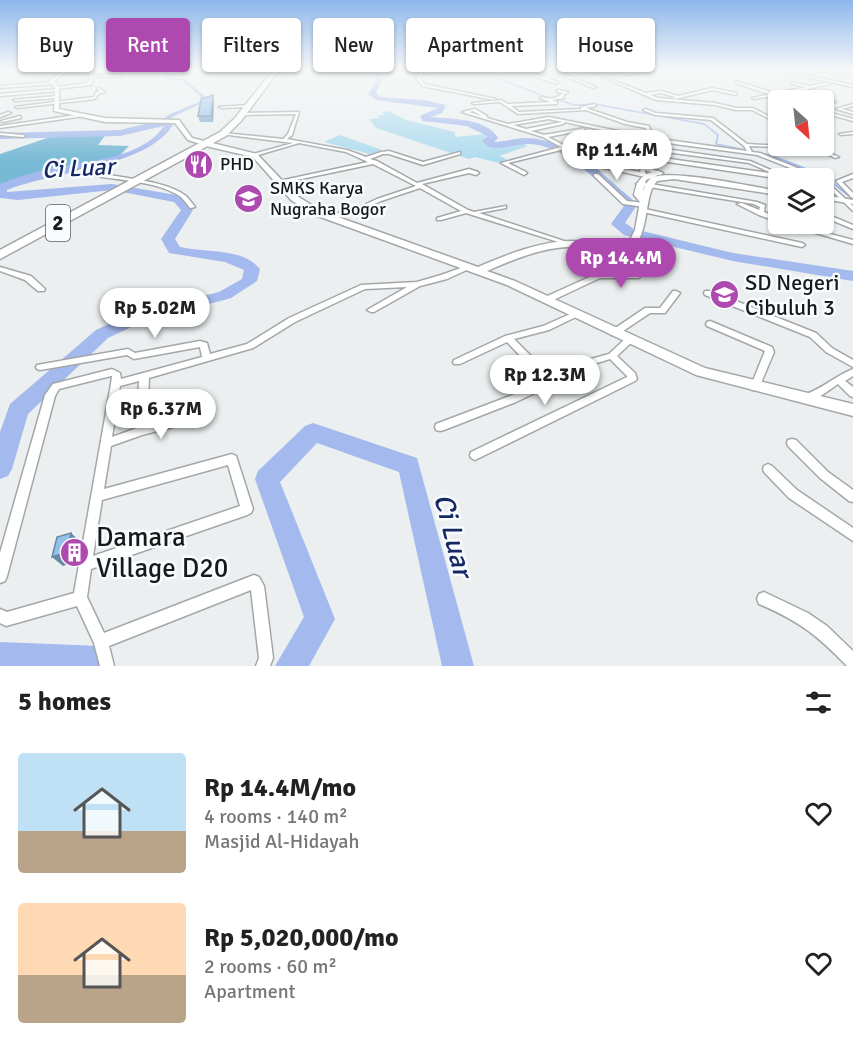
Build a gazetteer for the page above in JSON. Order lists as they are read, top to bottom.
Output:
{
  "streets": {
    "highway": ["2"]
  },
  "water": ["Ci Luar"],
  "places": {
    "restaurant": ["PHD"],
    "school or university": ["SMKS Karya Nugraha Bogor", "SD Negeri Cibuluh 3"],
    "building": ["Damara Village D20"]
  },
  "north": "bottom right",
  "page": {
    "chip": [
      "Buy",
      "Rent",
      "Filters",
      "New",
      "Apartment",
      "House"
    ],
    "price": [
      "Rp 11.4M",
      "Rp 14.4M",
      "Rp 5.02M",
      "Rp 12.3M",
      "Rp 6.37M"
    ],
    "heading": "5 homes",
    "list": [
      {
        "name": "Rp 14.4M/mo",
        "note": "4 rooms · 140 m² · Masjid Al-Hidayah"
      },
      {
        "name": "Rp 5,020,000/mo",
        "note": "2 rooms · 60 m² · Apartment"
      }
    ]
  }
}
